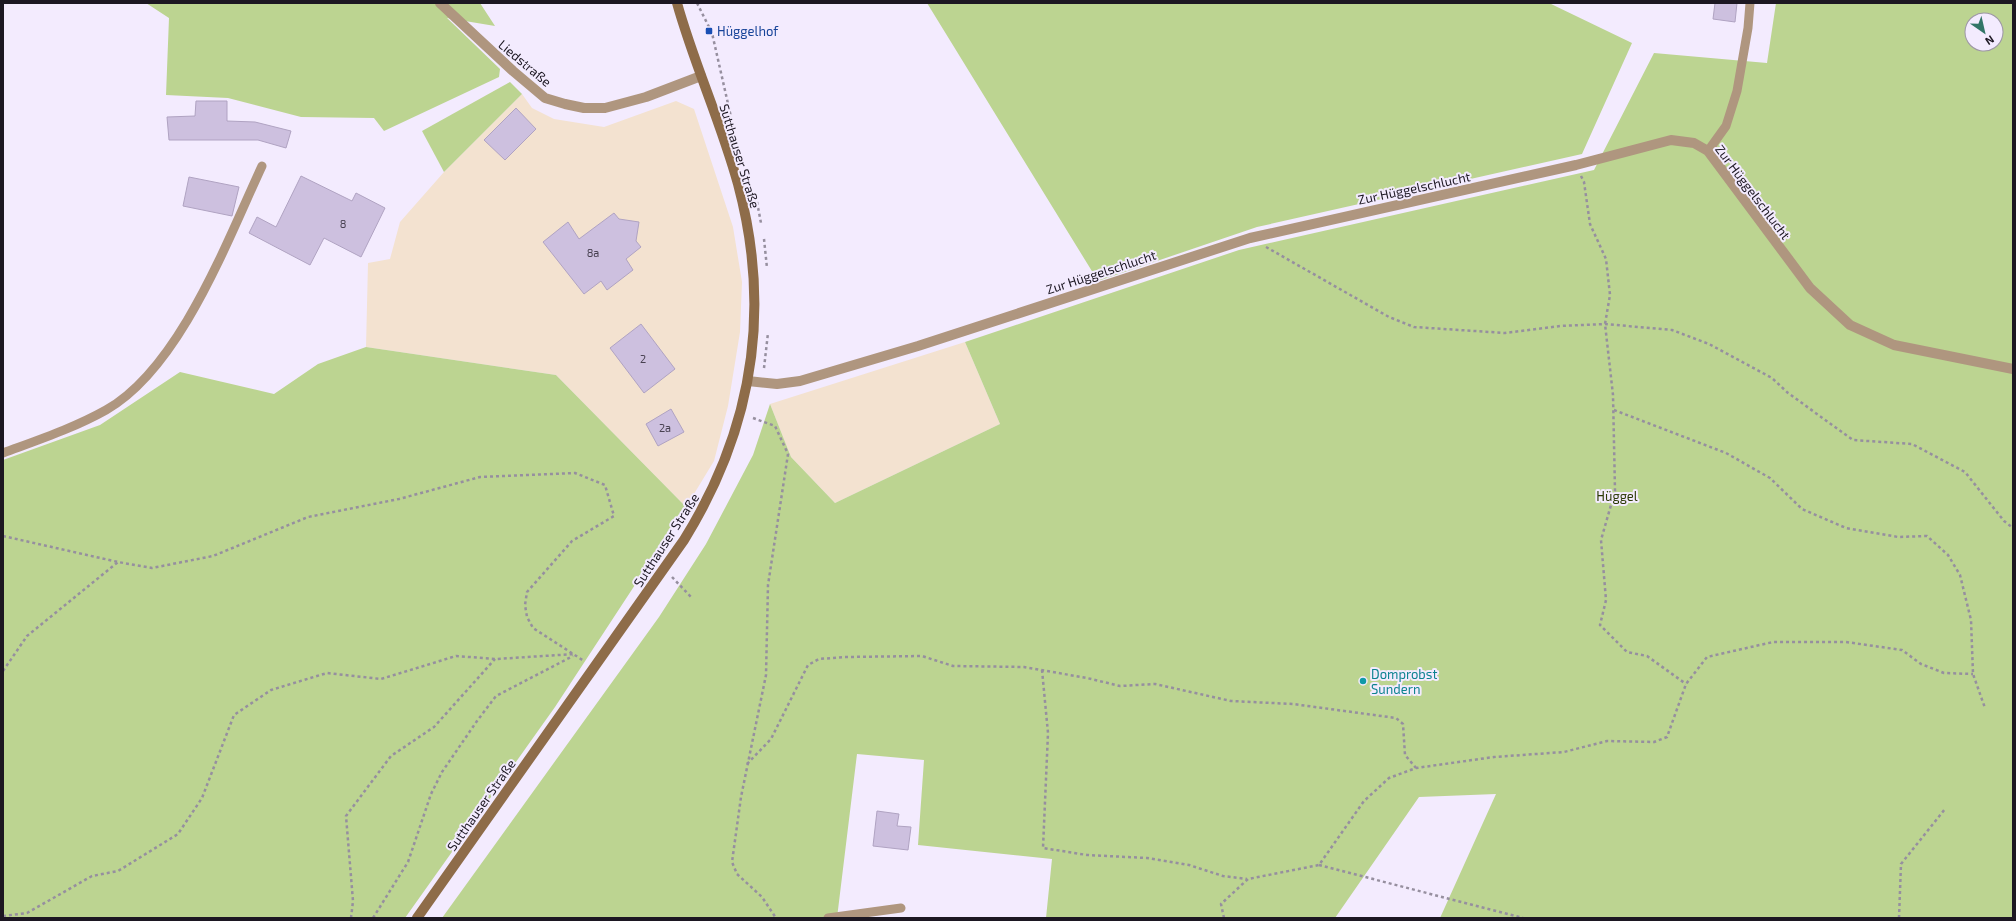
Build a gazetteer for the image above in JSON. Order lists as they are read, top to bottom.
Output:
{
  "streets": {
    "street": ["Liedstraße", "Sutthauser Straße", "Zur Hüggelschlucht"]
  },
  "crossings": [
    ["Liedstraße", "Sutthauser Straße"],
    ["Sutthauser Straße", "Zur Hüggelschlucht"]
  ],
  "parks": ["Hüggel"],
  "places": {
    "transit": ["Hüggelhof"],
    "other": ["Domprobst Sundern"]
  },
  "house_numbers": [
    "8",
    "8a",
    "2",
    "2a"
  ],
  "north": "bottom right"
}
